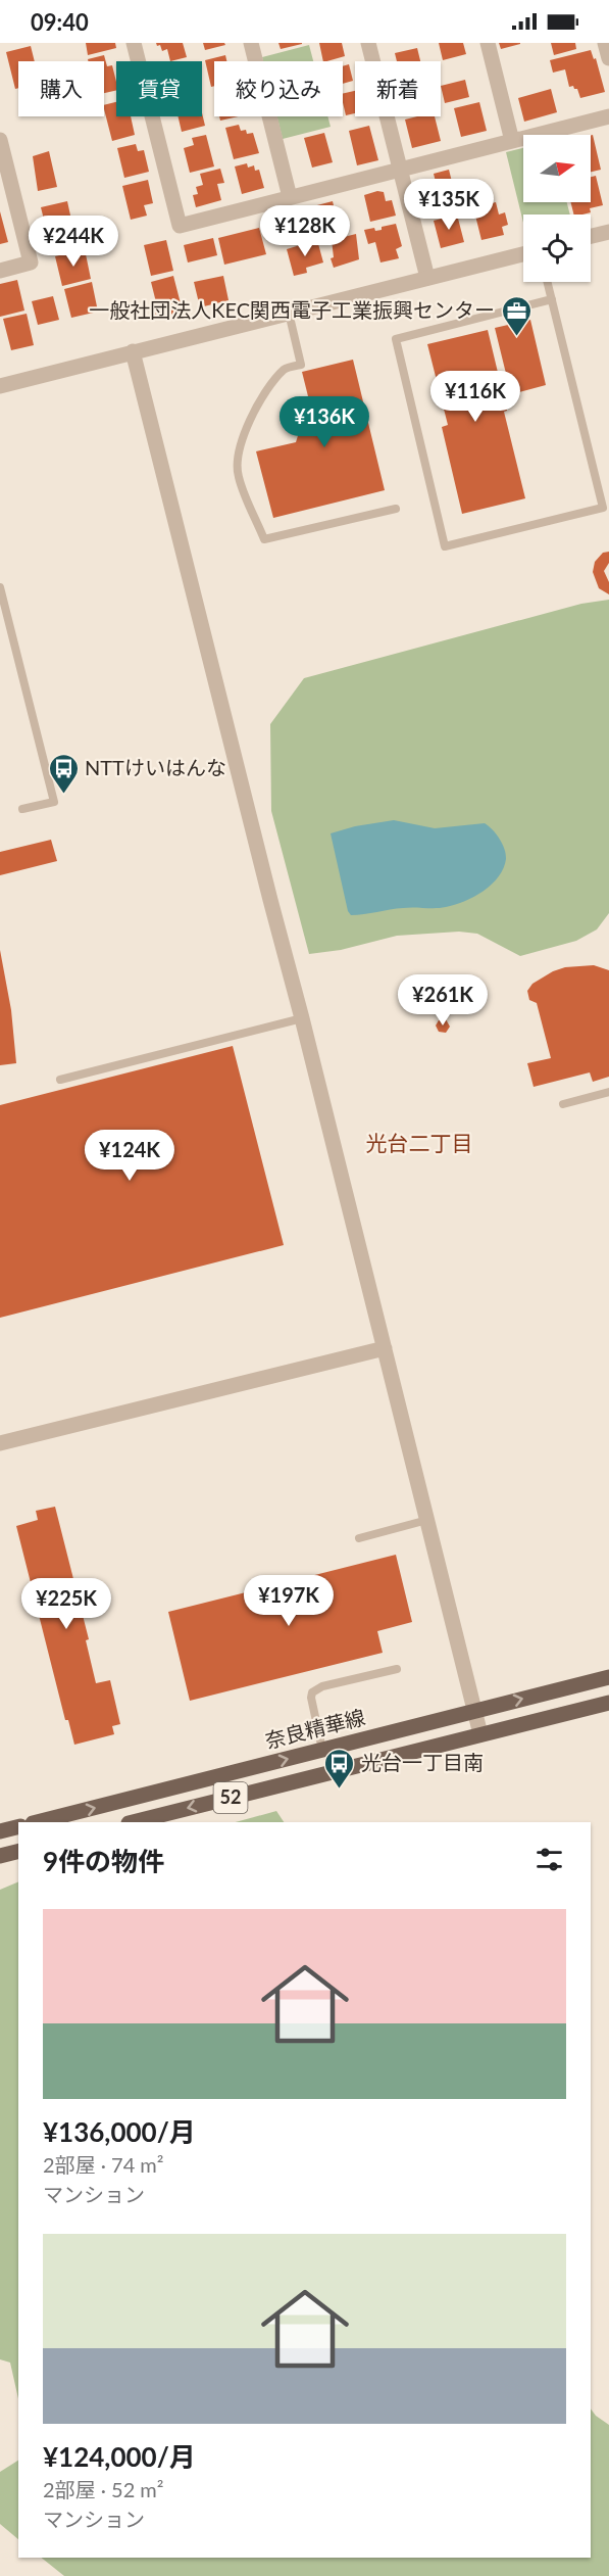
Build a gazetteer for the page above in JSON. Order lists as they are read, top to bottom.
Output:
{
  "streets": {
    "main road": ["奈良精華線", "52"]
  },
  "districts": ["光台二丁目"],
  "places": {
    "office": ["一般社団法人KEC関西電子工業振興センター"],
    "bus stop": ["NTTけいはんな", "光台一丁目南"]
  },
  "north": "right",
  "page": {
    "status": "09:40",
    "chip": [
      "購入",
      "賃貸",
      "絞り込み",
      "新着"
    ],
    "price": [
      "¥135K",
      "¥128K",
      "¥244K",
      "¥116K",
      "¥136K",
      "¥261K",
      "¥124K",
      "¥197K",
      "¥225K"
    ],
    "heading": "9件の物件",
    "list": [
      {
        "name": "¥136,000/月",
        "note": "2部屋 · 74 m² · マンション"
      },
      {
        "name": "¥124,000/月",
        "note": "2部屋 · 52 m² · マンション"
      }
    ]
  }
}
